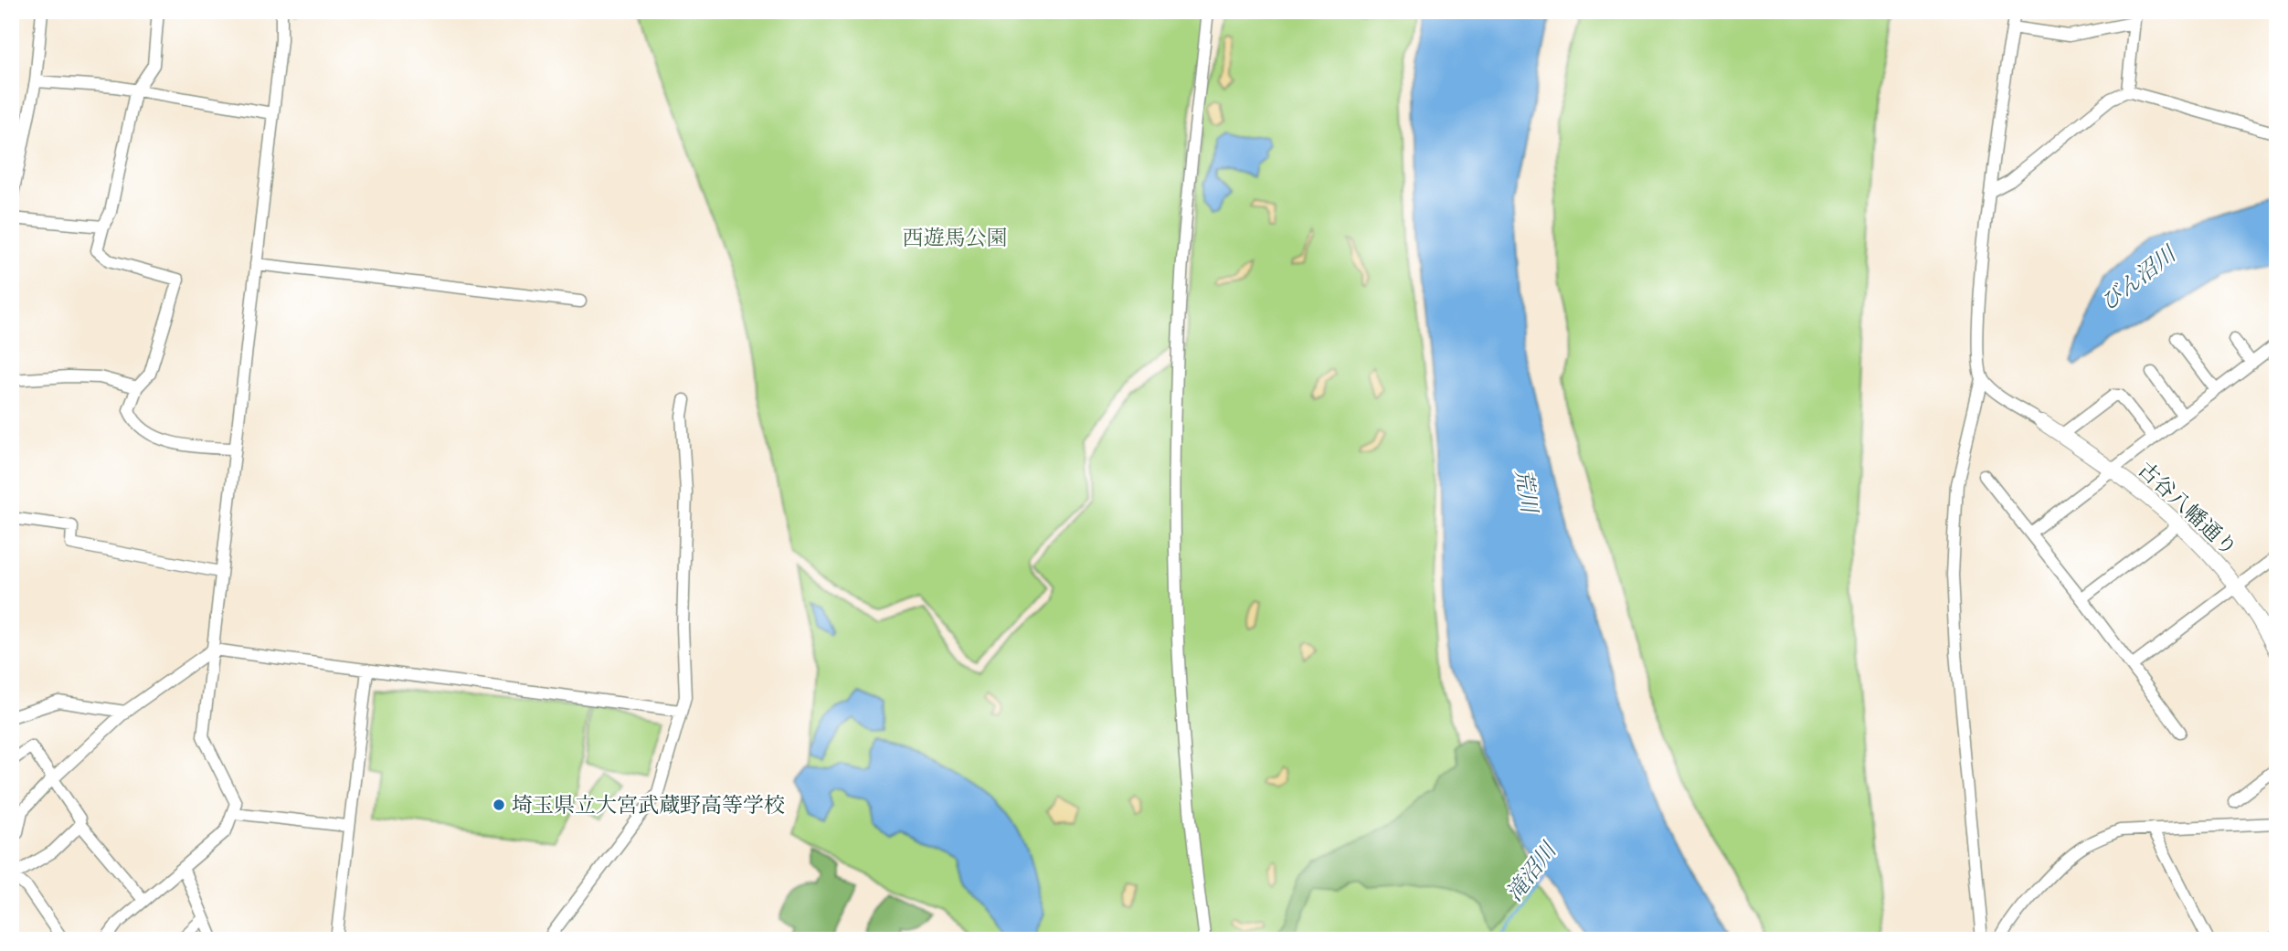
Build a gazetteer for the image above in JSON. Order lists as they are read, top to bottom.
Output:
{
  "streets": {
    "street": ["古谷八幡通り"]
  },
  "water": ["びん沼川", "荒川", "滝沼川"],
  "parks": ["西遊馬公園"],
  "places": ["埼玉県立大宮武蔵野高等学校"]
}
